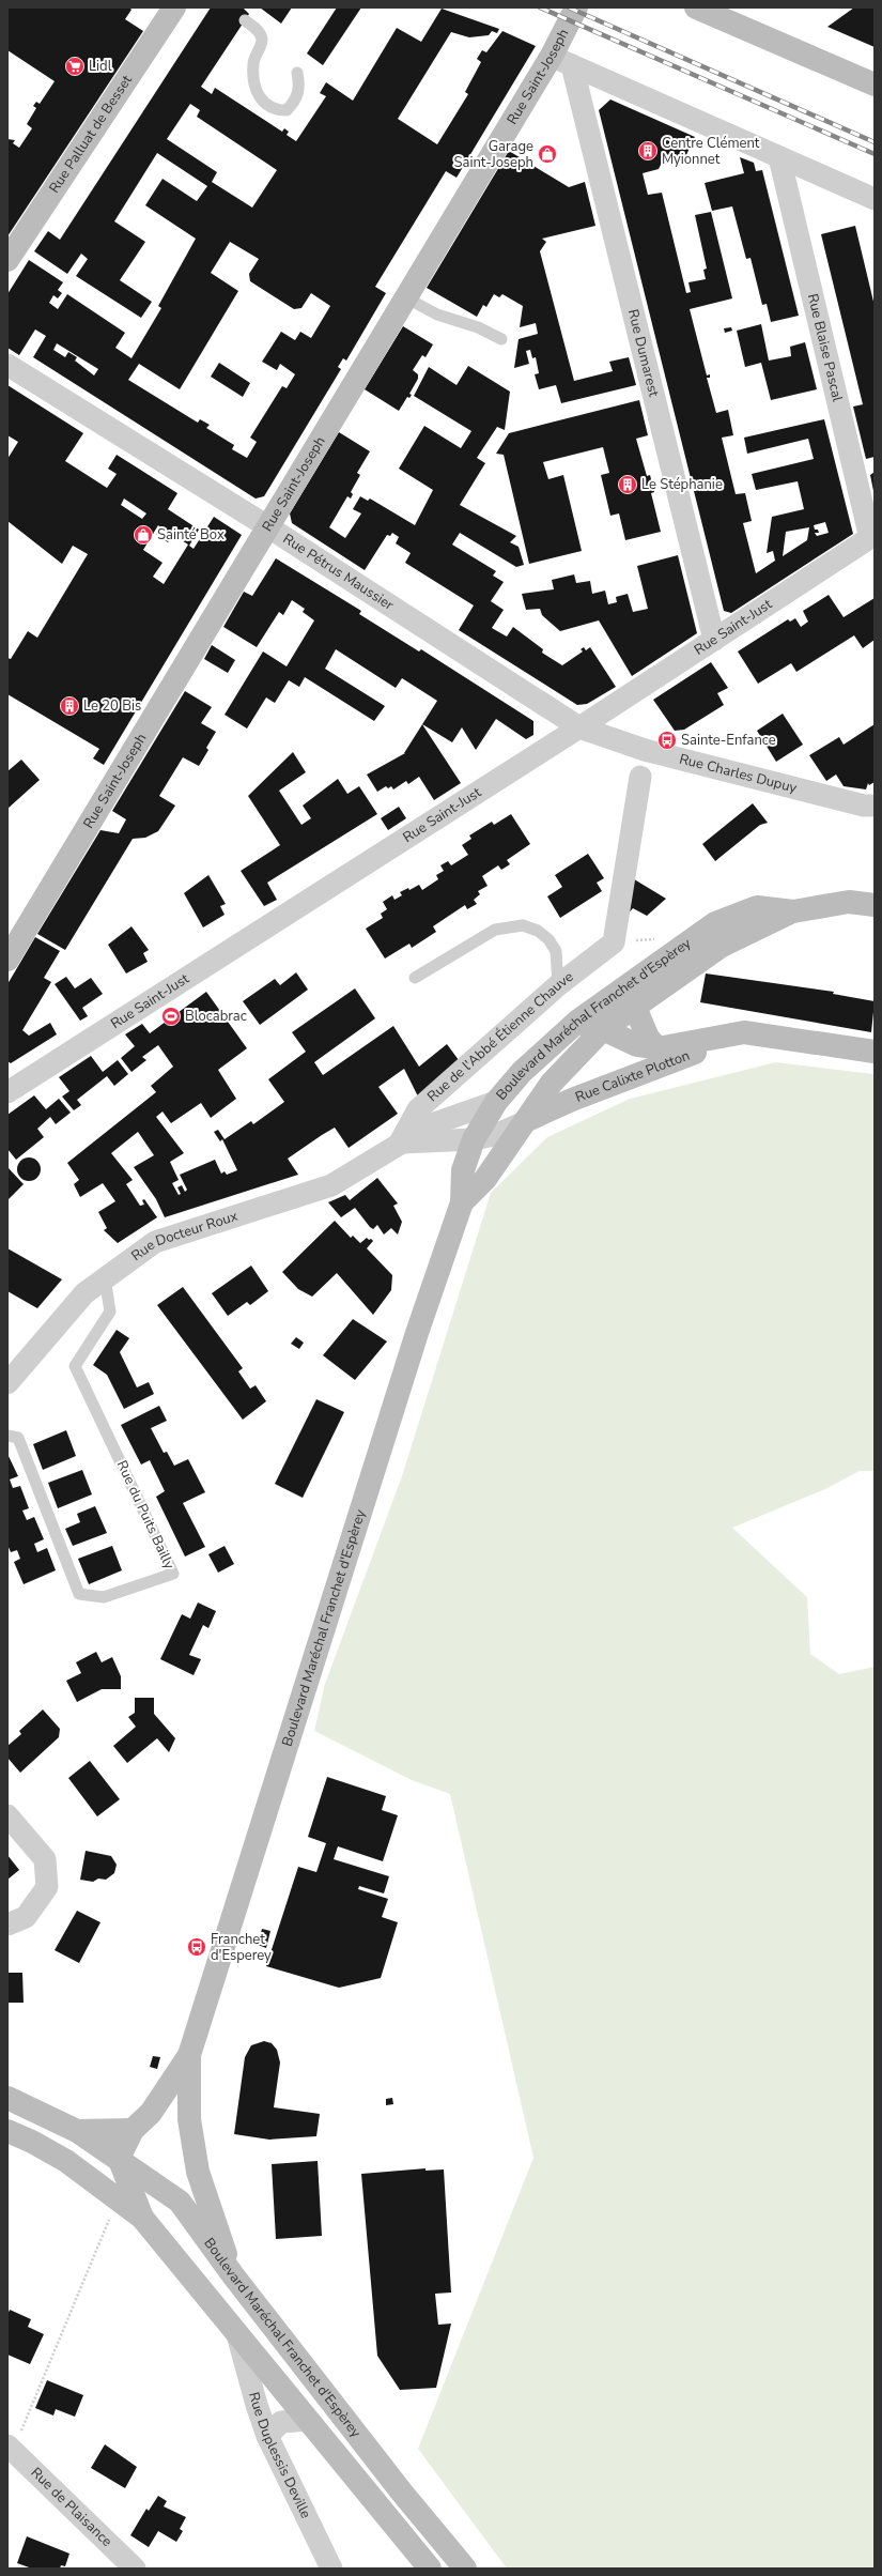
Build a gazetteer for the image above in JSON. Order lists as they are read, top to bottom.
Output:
{
  "streets": {
    "main road": [
      "Rue Saint-Joseph",
      "Rue Palluat de Besset",
      "Boulevard Maréchal Franchet d'Espèrey",
      "Rue Calixte Plotton"
    ],
    "street": [
      "Rue Blaise Pascal",
      "Rue Dumarest",
      "Rue Pétrus Maussier",
      "Rue Saint-Just",
      "Rue Charles Dupuy",
      "Rue de l'Abbé Étienne Chauve",
      "Rue Docteur Roux",
      "Rue Duplessis Deville",
      "Rue de Plaisance"
    ],
    "lane": ["Rue du Puits Bailly"]
  },
  "crossings": [
    ["Rue Saint-Joseph", "Rue Pétrus Maussier"],
    ["Rue Blaise Pascal", "Rue Saint-Just"],
    ["Rue Dumarest", "Rue Saint-Just"],
    ["Rue Pétrus Maussier", "Rue Saint-Just"],
    ["Rue Pétrus Maussier", "Rue Charles Dupuy"],
    ["Rue Saint-Just", "Rue Charles Dupuy"],
    ["Boulevard Maréchal Franchet d'Espèrey", "Rue Calixte Plotton"],
    ["Boulevard Maréchal Franchet d'Espèrey", "Rue Docteur Roux"],
    ["Rue de l'Abbé Étienne Chauve", "Rue Docteur Roux"],
    ["Rue Calixte Plotton", "Rue Docteur Roux"],
    ["Rue Docteur Roux", "Rue du Puits Bailly"]
  ],
  "places": {
    "supermarket": ["Lidl"],
    "building": ["Centre Clément Myionnet", "Le Stéphanie", "Le 20 Bis"],
    "shop": ["Garage Saint-Joseph", "Sainté Box"],
    "bus stop": ["Sainte-Enfance", "Franchet d'Esperey"],
    "sports": ["Blocabrac"]
  }
}
